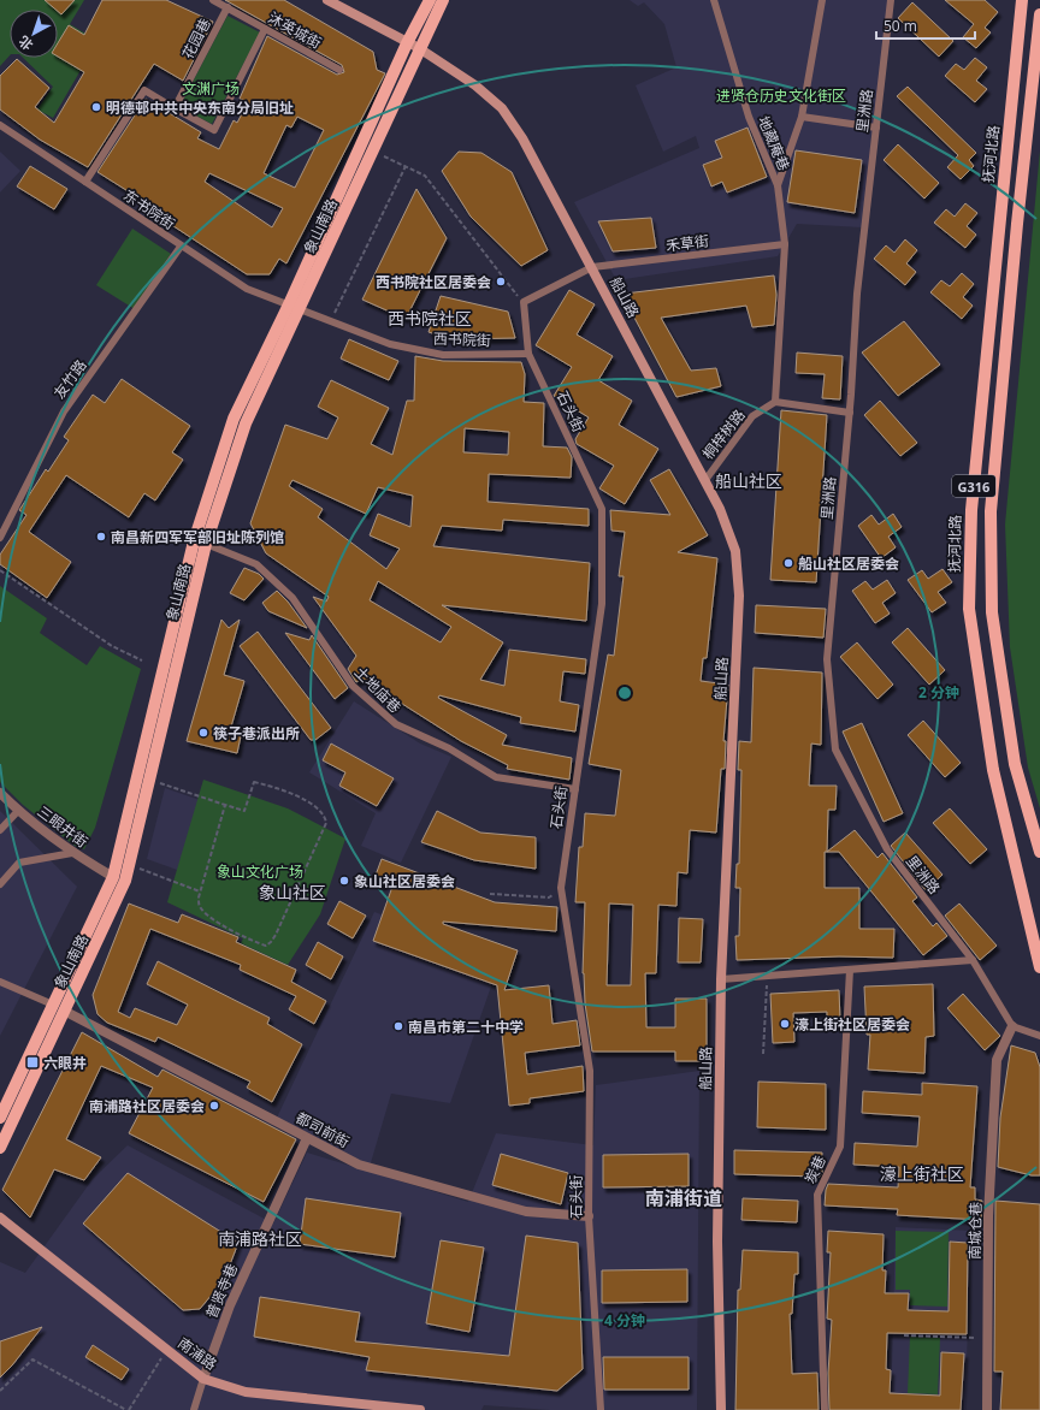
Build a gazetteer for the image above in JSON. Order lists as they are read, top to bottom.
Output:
{
  "streets": {
    "main road": ["抚河北路", "象山南路", "G316"],
    "street": [
      "船山路",
      "三眼井街",
      "都司前街",
      "南城仓巷",
      "普贤寺巷",
      "南浦路"
    ],
    "lane": [
      "沐英城街",
      "花园巷",
      "里洲路",
      "地藏庵巷",
      "东书院街",
      "禾草街",
      "西书院街",
      "友竹路",
      "石头街",
      "桐梓树路",
      "土地庙巷",
      "炭巷"
    ]
  },
  "crossings": [
    ["沐英城街", "花园巷"],
    ["里洲路", "南城仓巷"],
    ["东书院街", "象山南路"],
    ["东书院街", "西书院街"],
    ["东书院街", "友竹路"],
    ["象山南路", "船山路"],
    ["象山南路", "西书院街"],
    ["象山南路", "土地庙巷"],
    ["象山南路", "三眼井街"],
    ["象山南路", "都司前街"],
    ["禾草街", "船山路"],
    ["船山路", "桐梓树路"],
    ["西书院街", "石头街"],
    ["石头街", "土地庙巷"],
    ["石头街", "都司前街"],
    ["都司前街", "普贤寺巷"],
    ["普贤寺巷", "南浦路"]
  ],
  "districts": [
    "西书院社区",
    "船山社区",
    "象山社区",
    "濠上街社区",
    "南浦街道",
    "南浦路社区"
  ],
  "parks": ["文渊广场", "进贤仓历史文化街区", "象山文化广场"],
  "places": {
    "other": [
      "明德邨中共中央东南分局旧址",
      "西书院社区居委会",
      "南昌新四军军部旧址陈列馆",
      "船山社区居委会",
      "筷子巷派出所",
      "象山社区居委会",
      "濠上街社区居委会",
      "南昌市第二十中学",
      "南浦路社区居委会"
    ],
    "transit": ["六眼井"]
  },
  "scale_bar": "50 m",
  "north": "bottom left",
  "rings": ["2 分钟", "4 分钟"]
}
